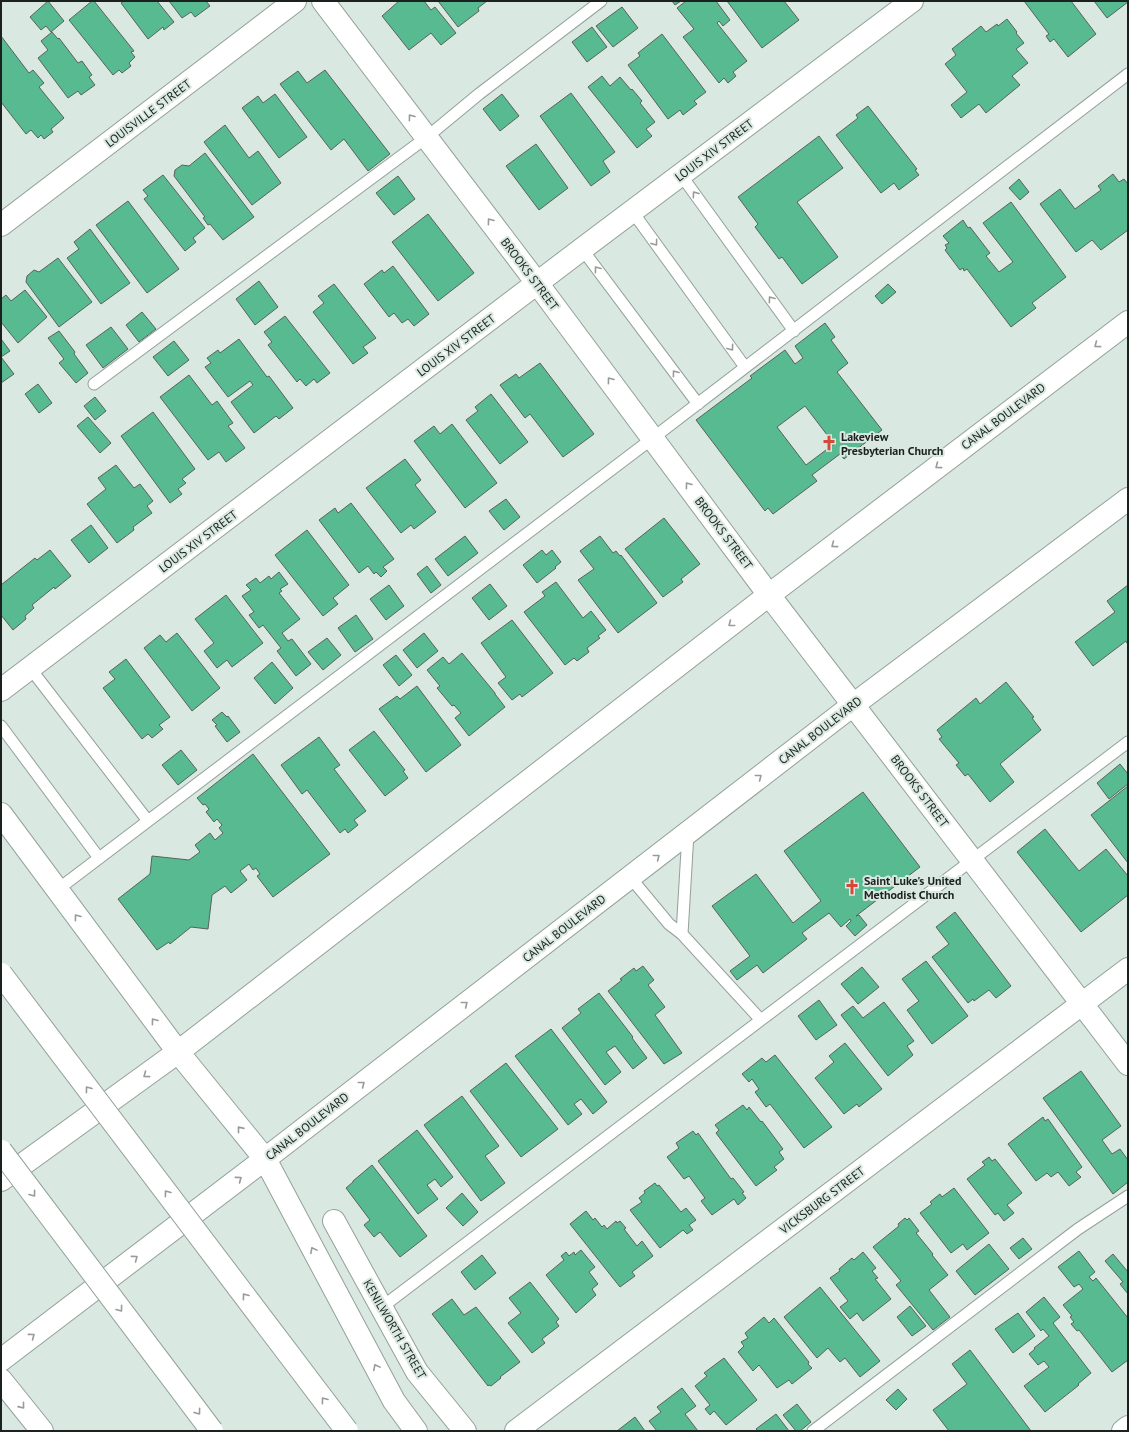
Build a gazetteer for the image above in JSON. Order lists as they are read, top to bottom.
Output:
{
  "streets": {
    "main road": [
      "LOUISVILLE STREET",
      "LOUIS XIV STREET",
      "BROOKS STREET",
      "CANAL BOULEVARD",
      "VICKSBURG STREET",
      "KENILWORTH STREET"
    ]
  },
  "crossings": [
    ["LOUIS XIV STREET", "BROOKS STREET"],
    ["BROOKS STREET", "CANAL BOULEVARD"],
    ["BROOKS STREET", "VICKSBURG STREET"]
  ],
  "one_way": ["BROOKS STREET"],
  "places": {
    "church": ["Lakeview Presbyterian Church", "Saint Luke's United Methodist Church"]
  }
}
